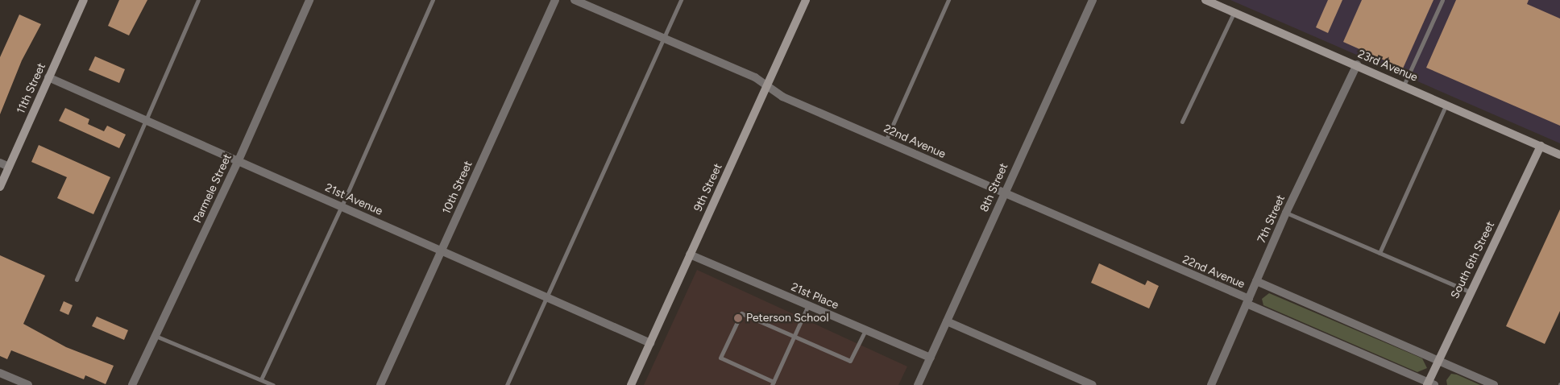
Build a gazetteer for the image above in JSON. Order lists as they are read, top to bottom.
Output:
{
  "streets": {
    "street": [
      "23rd Avenue",
      "11th Street",
      "22nd Avenue",
      "10th Street",
      "9th Street",
      "8th Street",
      "Parmele Street",
      "21st Avenue",
      "7th Street",
      "South 6th Street",
      "21st Place"
    ]
  },
  "crossings": [
    ["23rd Avenue", "7th Street"],
    ["23rd Avenue", "South 6th Street"],
    ["11th Street", "21st Avenue"],
    ["22nd Avenue", "9th Street"],
    ["22nd Avenue", "8th Street"],
    ["22nd Avenue", "7th Street"],
    ["22nd Avenue", "South 6th Street"],
    ["10th Street", "21st Avenue"],
    ["9th Street", "21st Avenue"],
    ["9th Street", "21st Place"],
    ["8th Street", "21st Place"],
    ["Parmele Street", "21st Avenue"]
  ],
  "places": ["Peterson School"]
}
